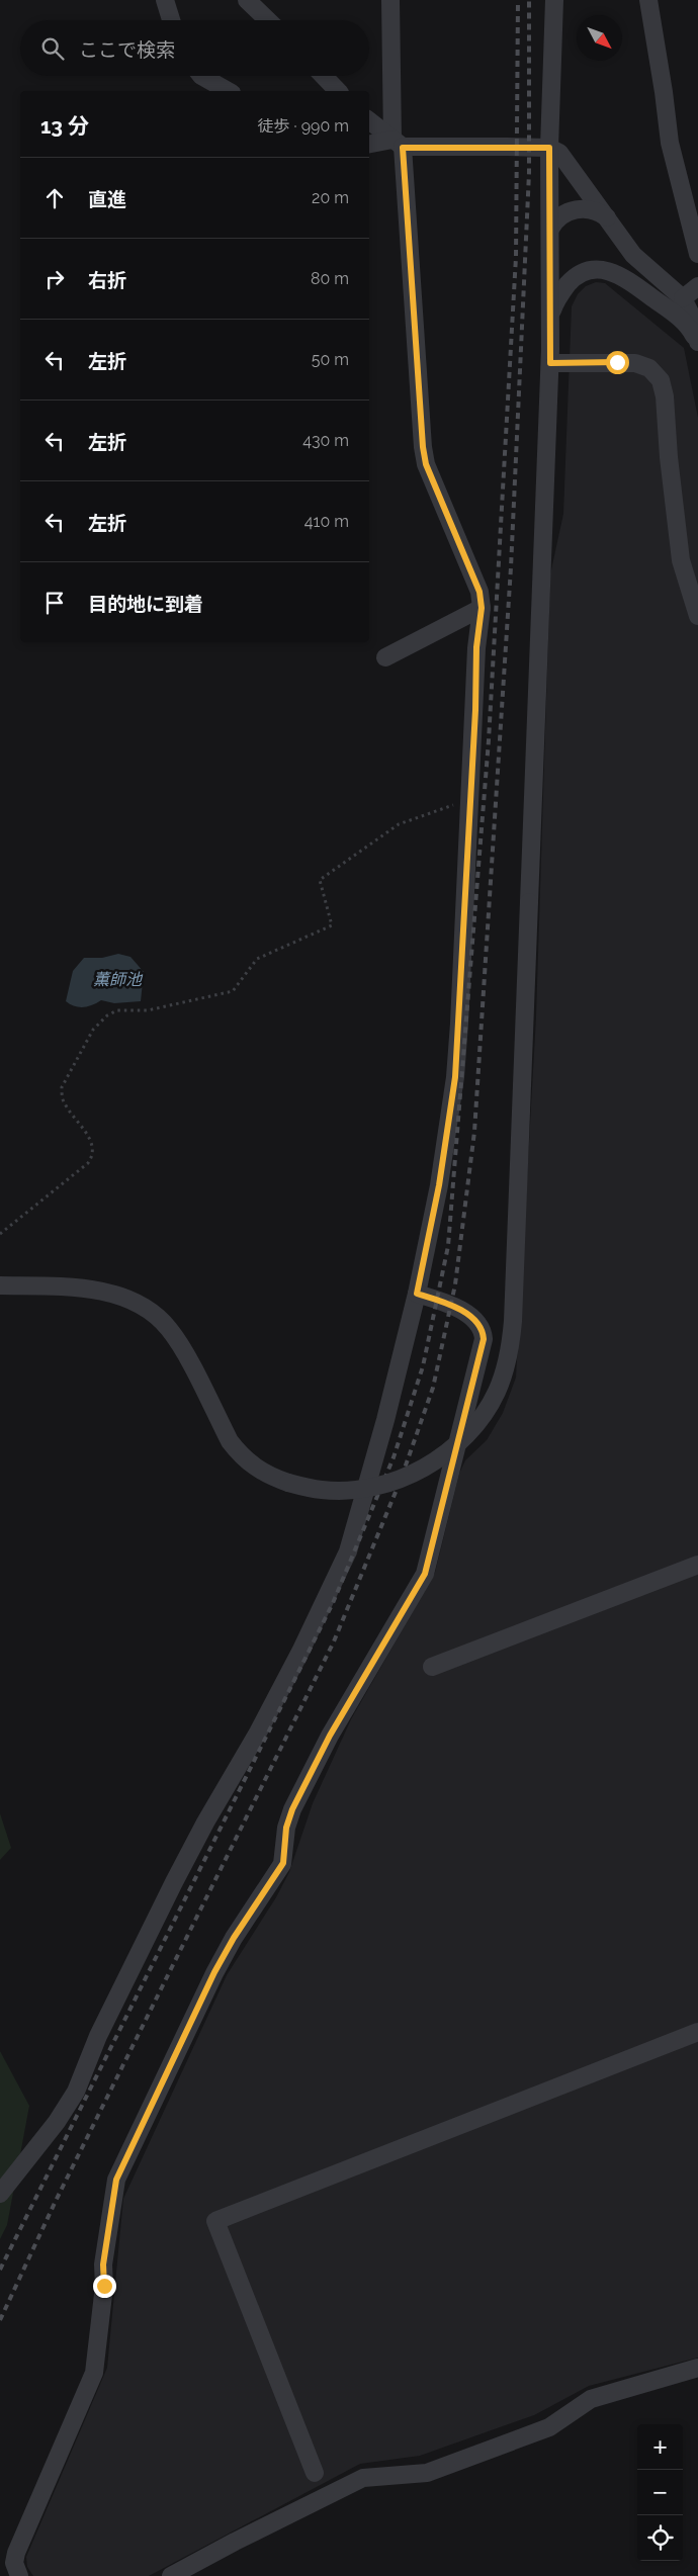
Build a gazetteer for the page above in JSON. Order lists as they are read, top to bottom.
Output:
{
  "water": ["薫師池"],
  "north": "bottom right",
  "page": {
    "search": "ここで検索",
    "heading": ["13 分", "徒歩 · 990 m"],
    "list": [
      ["直進", "20 m"],
      ["右折", "80 m"],
      ["左折", "50 m"],
      ["左折", "430 m"],
      ["左折", "410 m"],
      "目的地に到着"
    ],
    "map_buttons": ["+", "−"]
  }
}
